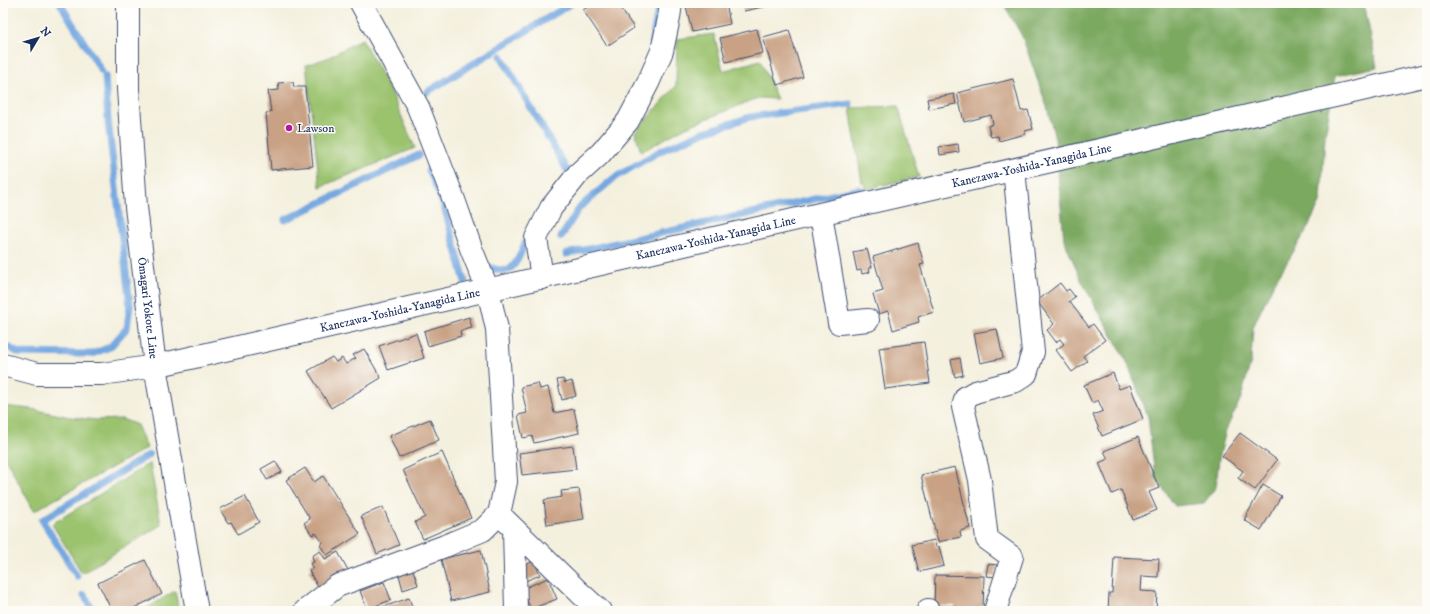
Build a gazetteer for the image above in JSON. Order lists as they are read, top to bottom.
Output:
{
  "streets": {
    "main road": ["Kanezawa-Yoshida-Yanagida Line", "Ōmagari Yokote Line"]
  },
  "crossings": [
    ["Kanezawa-Yoshida-Yanagida Line", "Ōmagari Yokote Line"]
  ],
  "places": ["Lawson"],
  "north": "top right"
}
